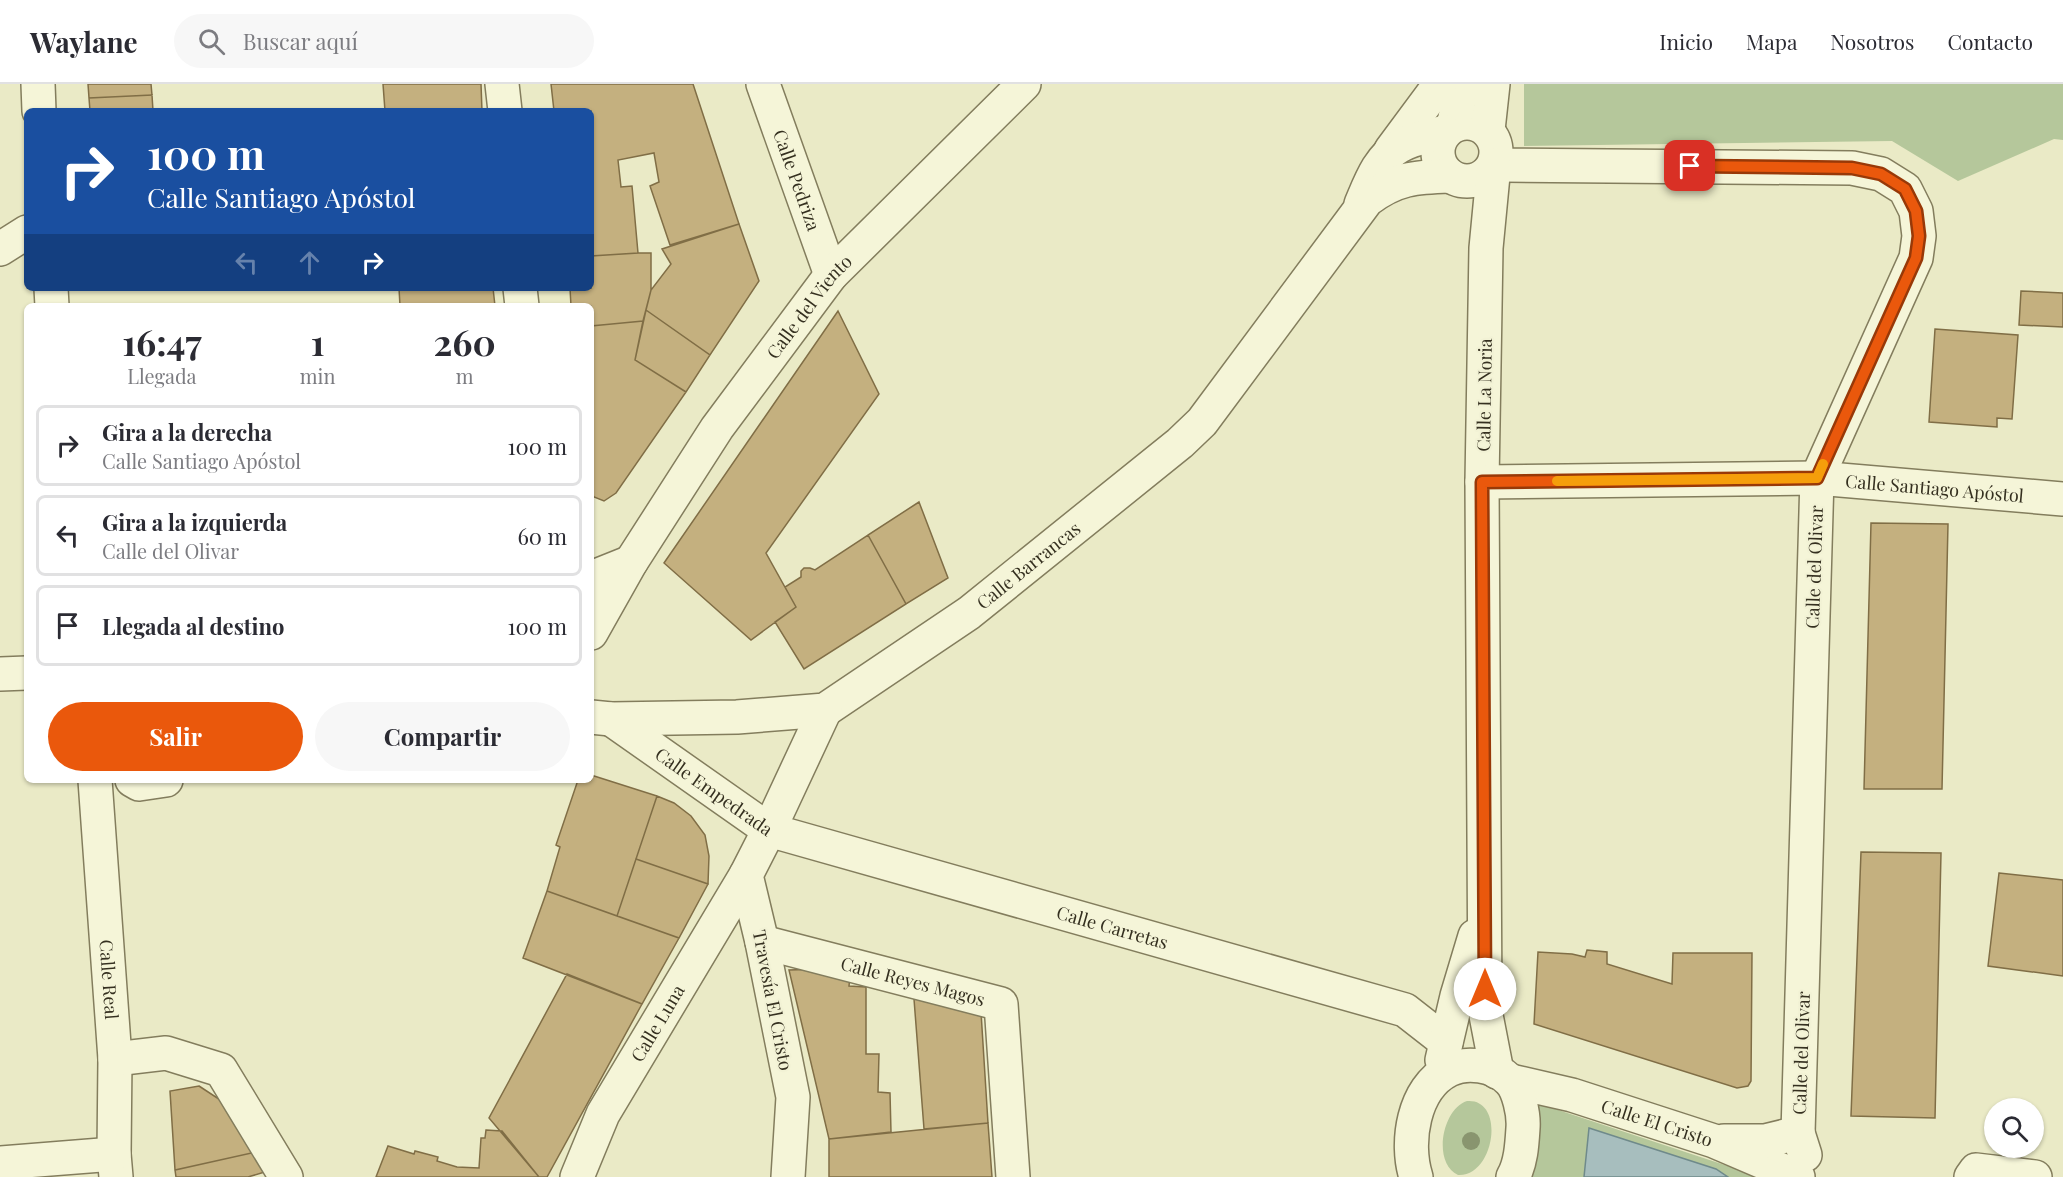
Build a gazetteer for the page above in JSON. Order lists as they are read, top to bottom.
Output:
{
  "streets": {
    "street": [
      "Calle Pedriza",
      "Calle del Viento",
      "Calle La Noria",
      "Calle Santiago Apóstol",
      "Calle Barrancas",
      "Calle del Olivar",
      "Calle Empedrada",
      "Calle Carretas",
      "Calle Real",
      "Calle Reyes Magos",
      "Travesía El Cristo",
      "Calle Luna",
      "Calle El Cristo"
    ]
  },
  "crossings": [
    ["Calle Pedriza", "Calle del Viento"],
    ["Calle La Noria", "Calle Santiago Apóstol"],
    ["Calle La Noria", "Calle Barrancas"],
    ["Calle La Noria", "Calle del Olivar"],
    ["Calle La Noria", "Calle Carretas"],
    ["Calle La Noria", "Calle El Cristo"],
    ["Calle Santiago Apóstol", "Calle del Olivar"],
    ["Calle Barrancas", "Calle del Olivar"],
    ["Calle Barrancas", "Calle Empedrada"],
    ["Calle del Olivar", "Calle El Cristo"],
    ["Calle Empedrada", "Calle Carretas"],
    ["Calle Reyes Magos", "Travesía El Cristo"],
    ["Travesía El Cristo", "Calle Luna"]
  ],
  "page": {
    "header": "Waylane",
    "search": "Buscar aquí",
    "nav": [
      "Inicio",
      "Mapa",
      "Nosotros",
      "Contacto"
    ],
    "turn": ["100 m", "Calle Santiago Apóstol"],
    "eta": [
      "16:47",
      "Llegada",
      "1",
      "min",
      "260",
      "m"
    ],
    "list": [
      {
        "name": "Gira a la derecha",
        "note": "Calle Santiago Apóstol",
        "value": "100 m"
      },
      {
        "name": "Gira a la izquierda",
        "note": "Calle del Olivar",
        "value": "60 m"
      },
      {
        "name": "Llegada al destino",
        "value": "100 m"
      }
    ],
    "buttons": ["Salir", "Compartir"]
  }
}
